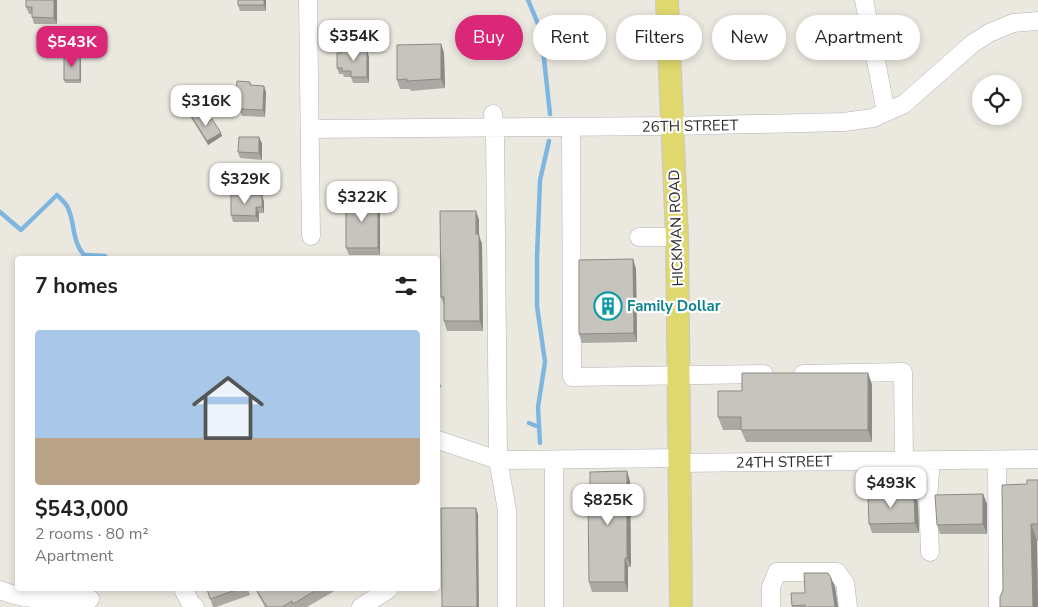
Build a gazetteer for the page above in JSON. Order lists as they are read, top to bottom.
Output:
{
  "streets": {
    "main road": ["HICKMAN ROAD"],
    "street": ["26TH STREET", "24TH STREET"]
  },
  "crossings": [
    ["26TH STREET", "HICKMAN ROAD"],
    ["HICKMAN ROAD", "24TH STREET"]
  ],
  "places": {
    "building": ["Family Dollar"]
  },
  "page": {
    "chip": [
      "Buy",
      "Rent",
      "Filters",
      "New",
      "Apartment"
    ],
    "price": [
      "$354K",
      "$543K",
      "$316K",
      "$329K",
      "$322K",
      "$493K",
      "$825K"
    ],
    "heading": "7 homes",
    "list": [
      {
        "name": "$543,000",
        "note": "2 rooms · 80 m² · Apartment"
      }
    ]
  }
}
